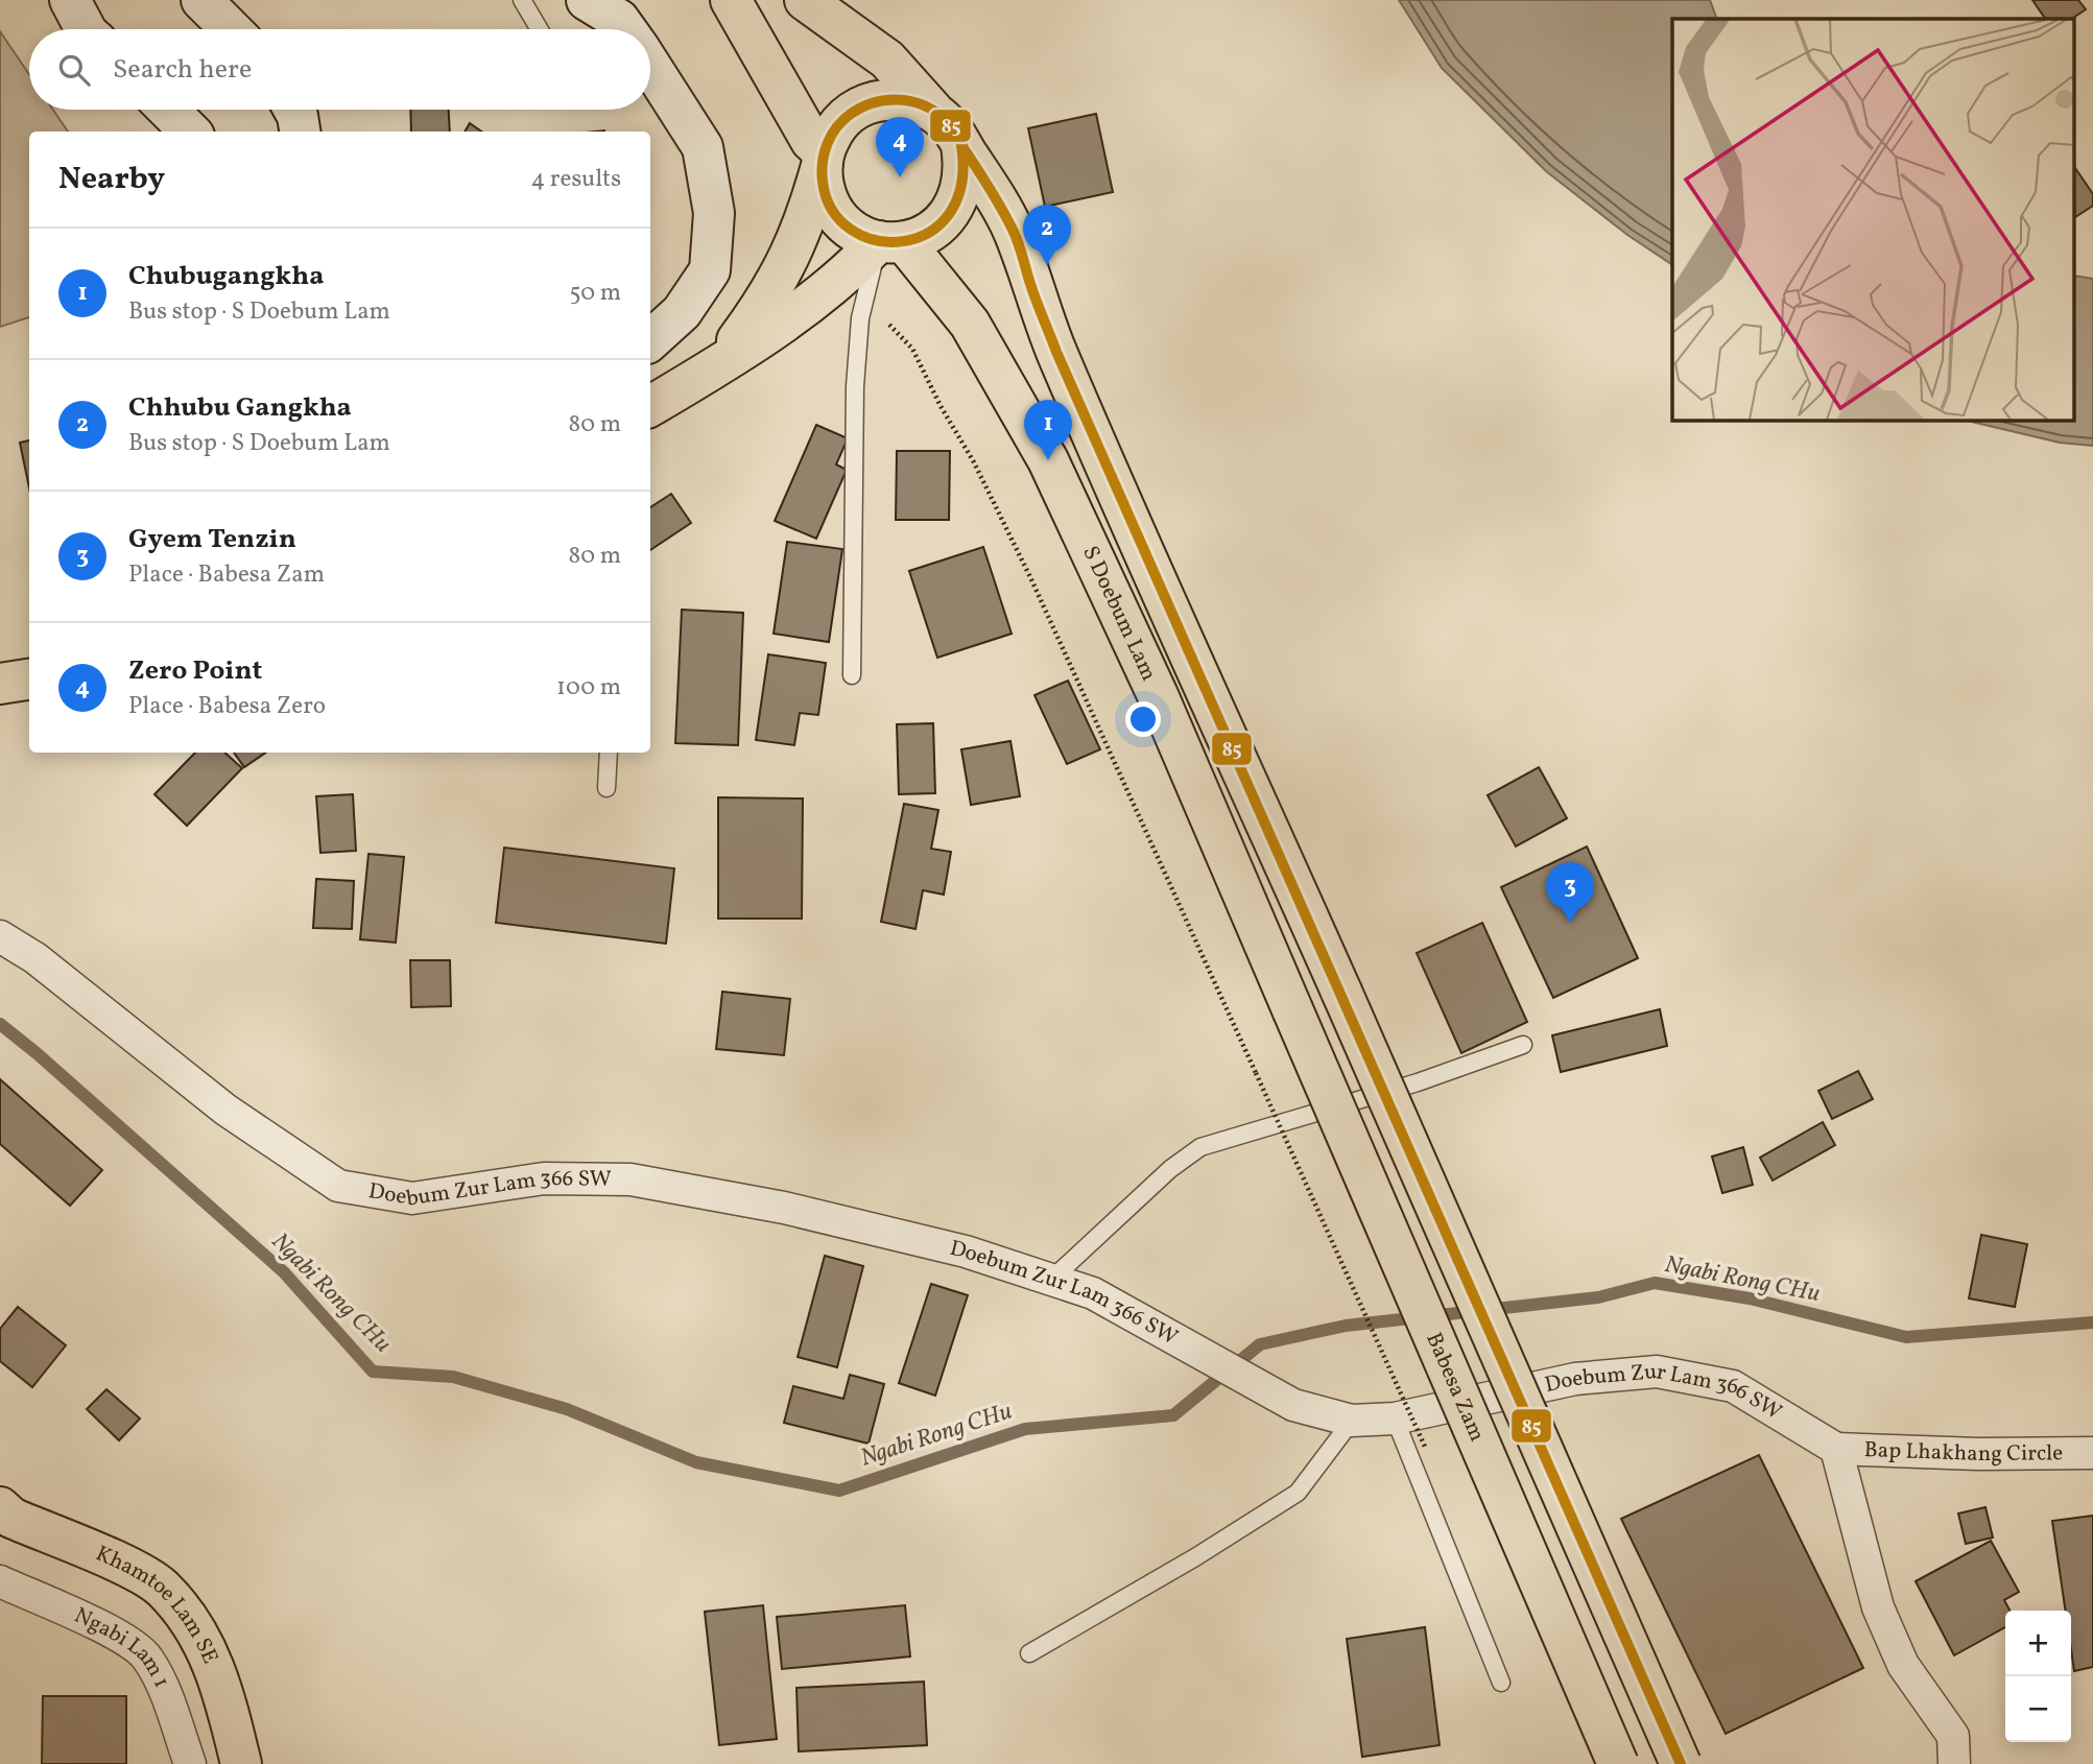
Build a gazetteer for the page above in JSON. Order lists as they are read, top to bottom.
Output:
{
  "streets": {
    "main road": ["S Doebum Lam", "Babesa Zam", "Khamtoe Lam SE"],
    "street": ["Doebum Zur Lam 366 SW", "Bap Lhakhang Circle", "Ngabi Lam 1"]
  },
  "crossings": [
    ["S Doebum Lam", "Babesa Zam"],
    ["Doebum Zur Lam 366 SW", "Bap Lhakhang Circle"]
  ],
  "water": ["Ngabi Rong CHu"],
  "lines": ["transit line 85"],
  "page": {
    "search": "Search here",
    "pins": [
      "4",
      "2",
      "1",
      "3"
    ],
    "heading": ["Nearby", "4 results"],
    "list": [
      {
        "mark": "1",
        "name": "Chubugangkha",
        "note": "Bus stop · S Doebum Lam",
        "value": "50 m"
      },
      {
        "mark": "2",
        "name": "Chhubu Gangkha",
        "note": "Bus stop · S Doebum Lam",
        "value": "80 m"
      },
      {
        "mark": "3",
        "name": "Gyem Tenzin",
        "note": "Place · Babesa Zam",
        "value": "80 m"
      },
      {
        "mark": "4",
        "name": "Zero Point",
        "note": "Place · Babesa Zero",
        "value": "100 m"
      }
    ],
    "map_buttons": ["+", "−"]
  }
}
